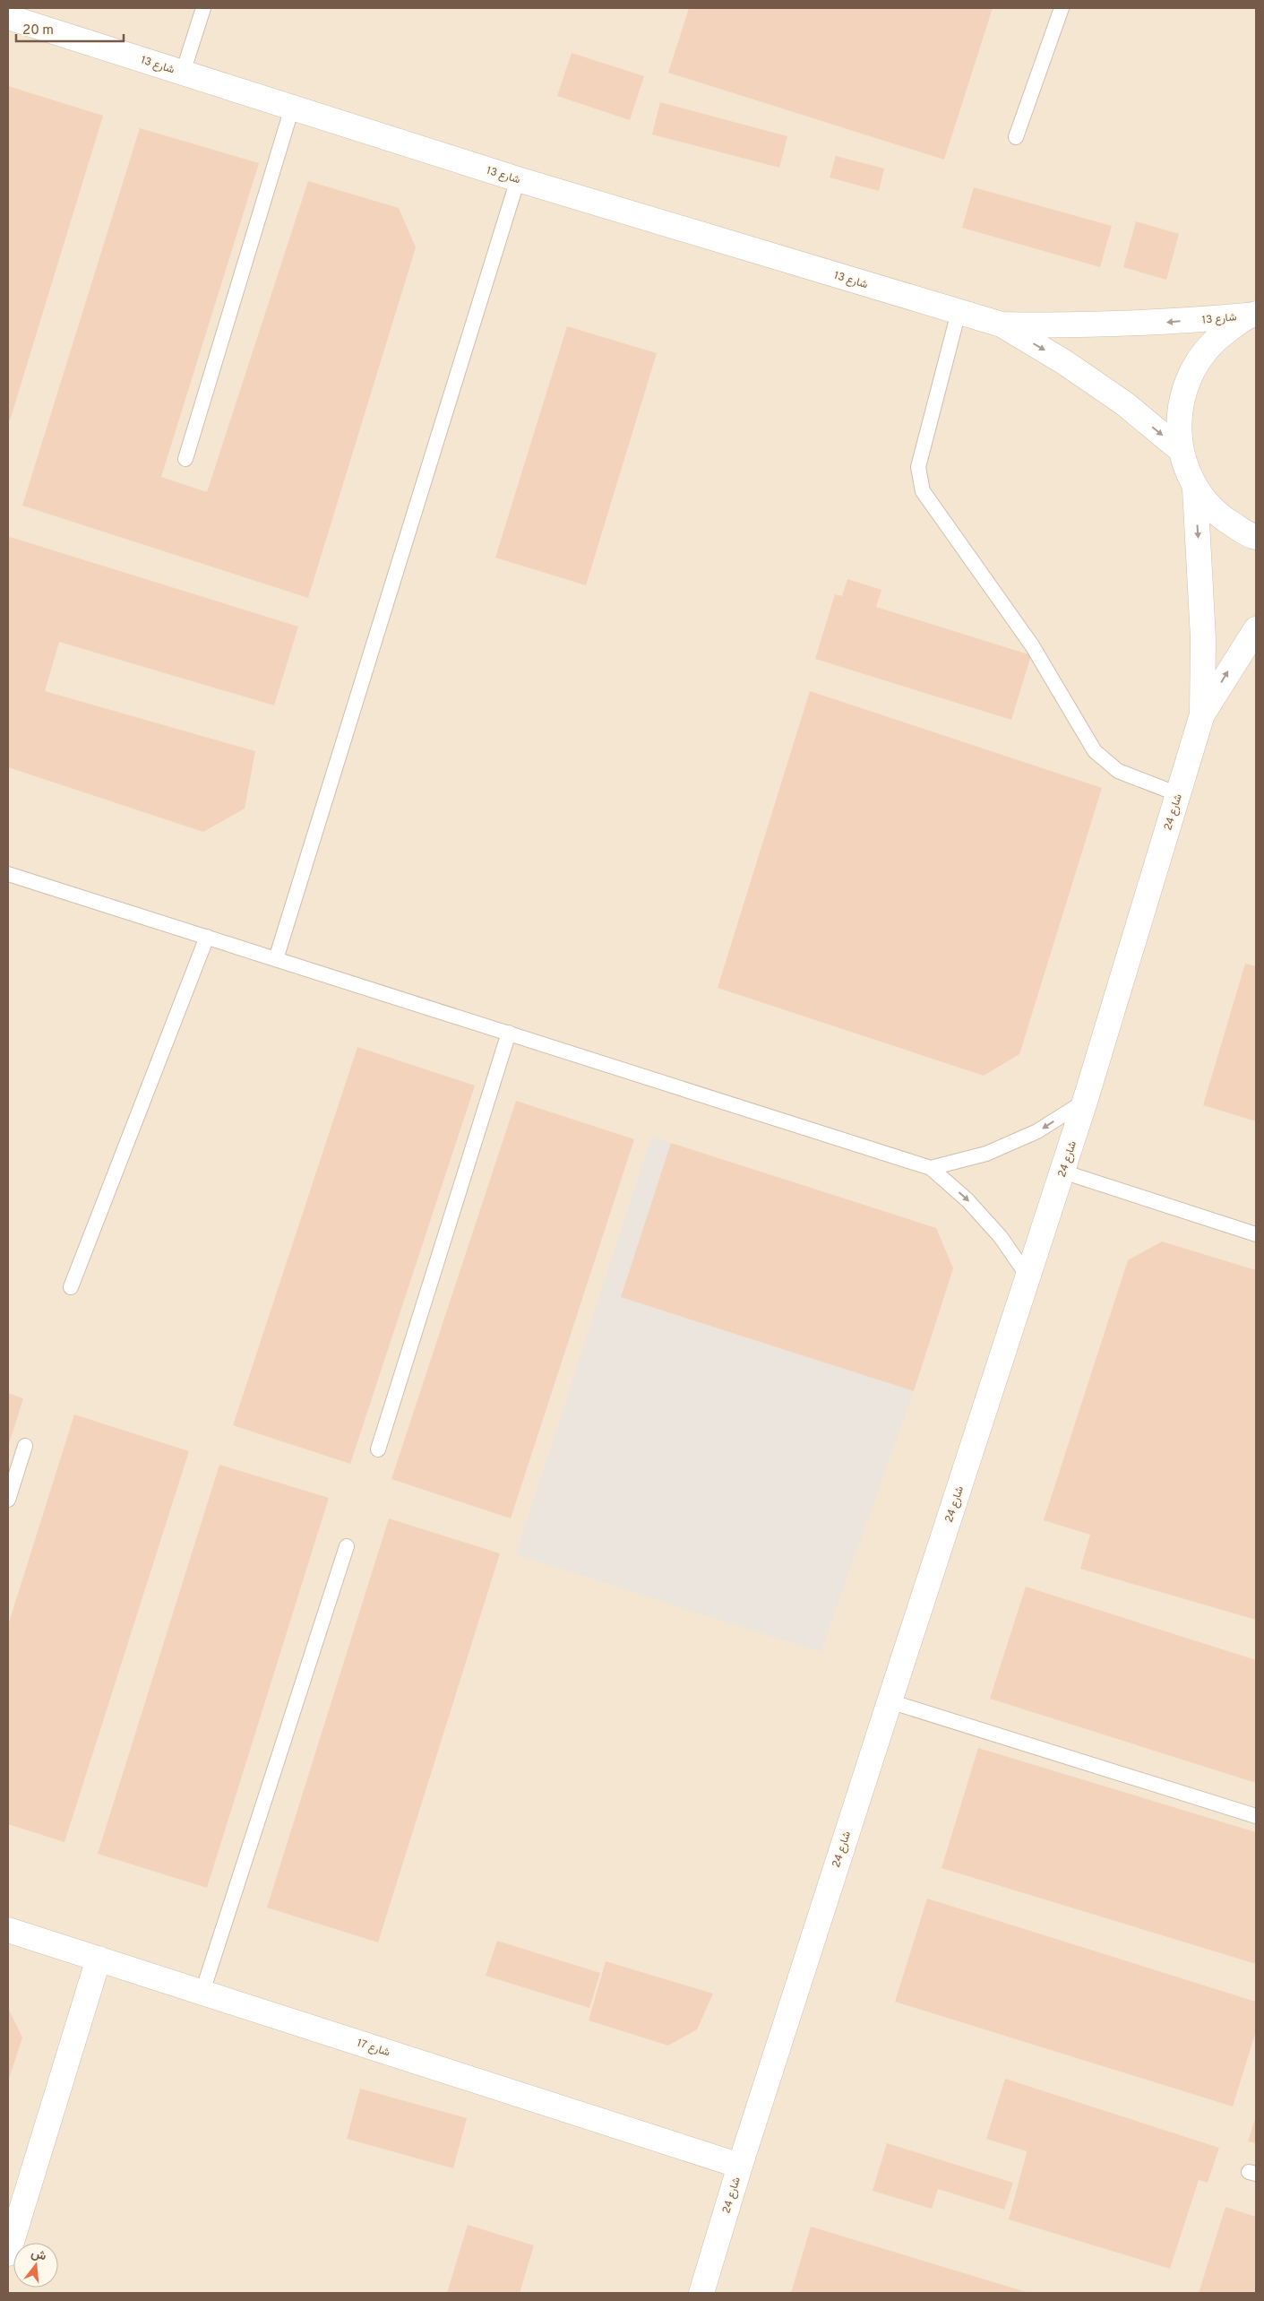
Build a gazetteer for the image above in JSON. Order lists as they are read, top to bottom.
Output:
{
  "streets": {
    "street": ["شارع 13", "شارع 24", "شارع 17"]
  },
  "crossings": [
    ["شارع 24", "شارع 17"]
  ],
  "scale_bar": "20 m",
  "north": "top"
}
